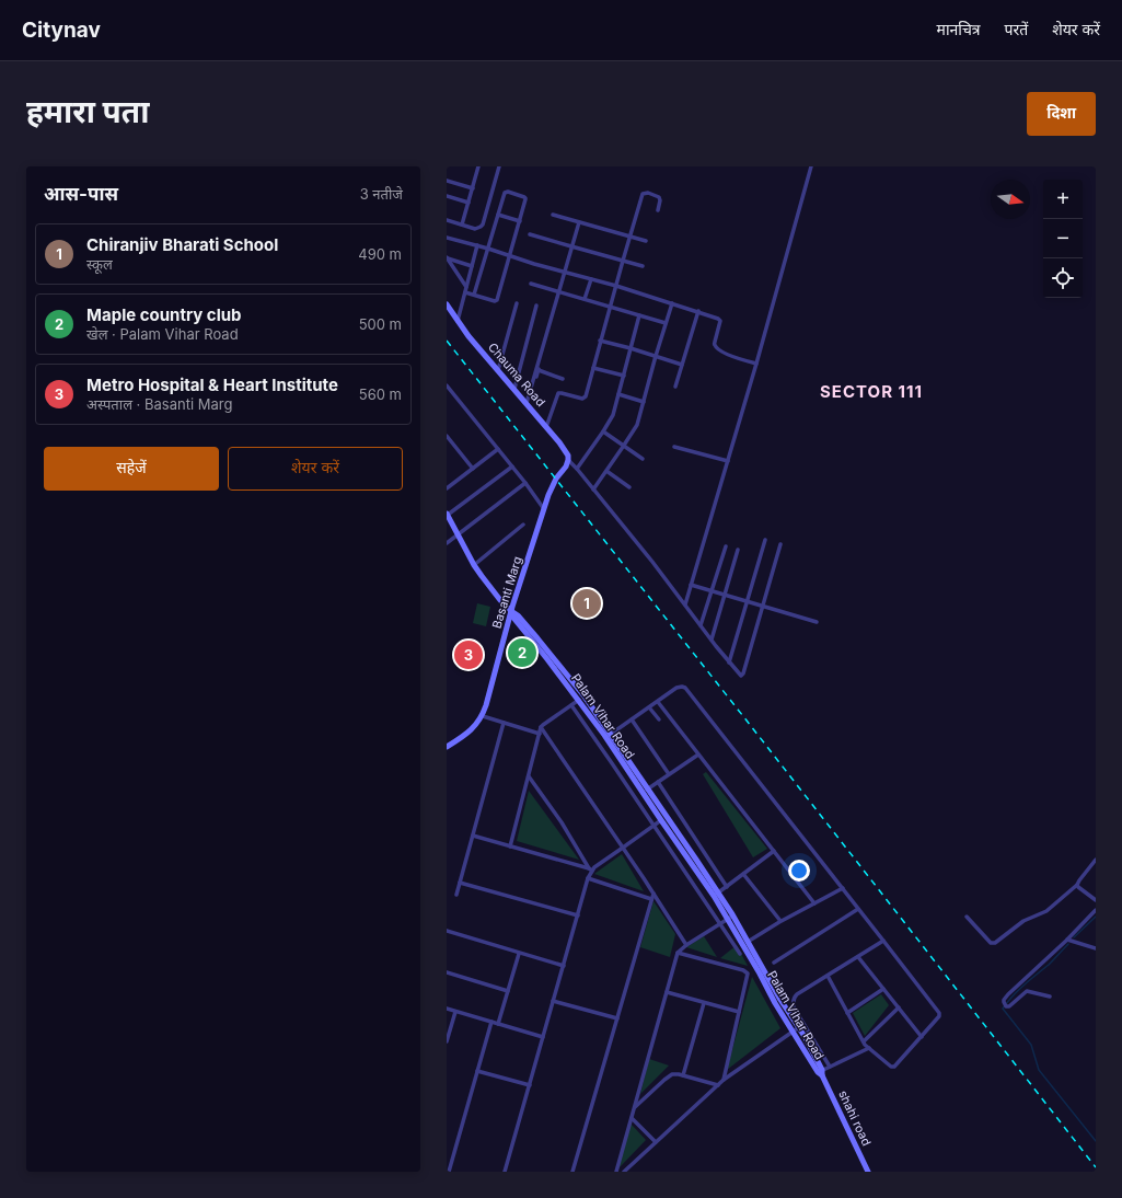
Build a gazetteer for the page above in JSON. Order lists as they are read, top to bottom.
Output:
{
  "streets": {
    "street": [
      "Chauma Road",
      "Basanti Marg",
      "Palam Vihar Road",
      "shahi road"
    ]
  },
  "crossings": [
    ["Chauma Road", "Basanti Marg"],
    ["Basanti Marg", "Palam Vihar Road"],
    ["Palam Vihar Road", "shahi road"]
  ],
  "districts": ["SECTOR 111"],
  "north": "right",
  "page": {
    "header": "Citynav",
    "nav": ["मानचित्र", "परतें", "शेयर करें"],
    "buttons": [
      "दिशा",
      ["सहेजें", "शेयर करें"]
    ],
    "title": "हमारा पता",
    "heading": ["आस-पास", "3 नतीजे"],
    "map_buttons": ["+", "−"],
    "list": [
      {
        "mark": "1",
        "name": "Chiranjiv Bharati School",
        "note": "स्कूल",
        "value": "490 m"
      },
      {
        "mark": "2",
        "name": "Maple country club",
        "note": "खेल · Palam Vihar Road",
        "value": "500 m"
      },
      {
        "mark": "3",
        "name": "Metro Hospital & Heart Institute",
        "note": "अस्पताल · Basanti Marg",
        "value": "560 m"
      }
    ],
    "pins": ["1", "2", "3"]
  }
}
